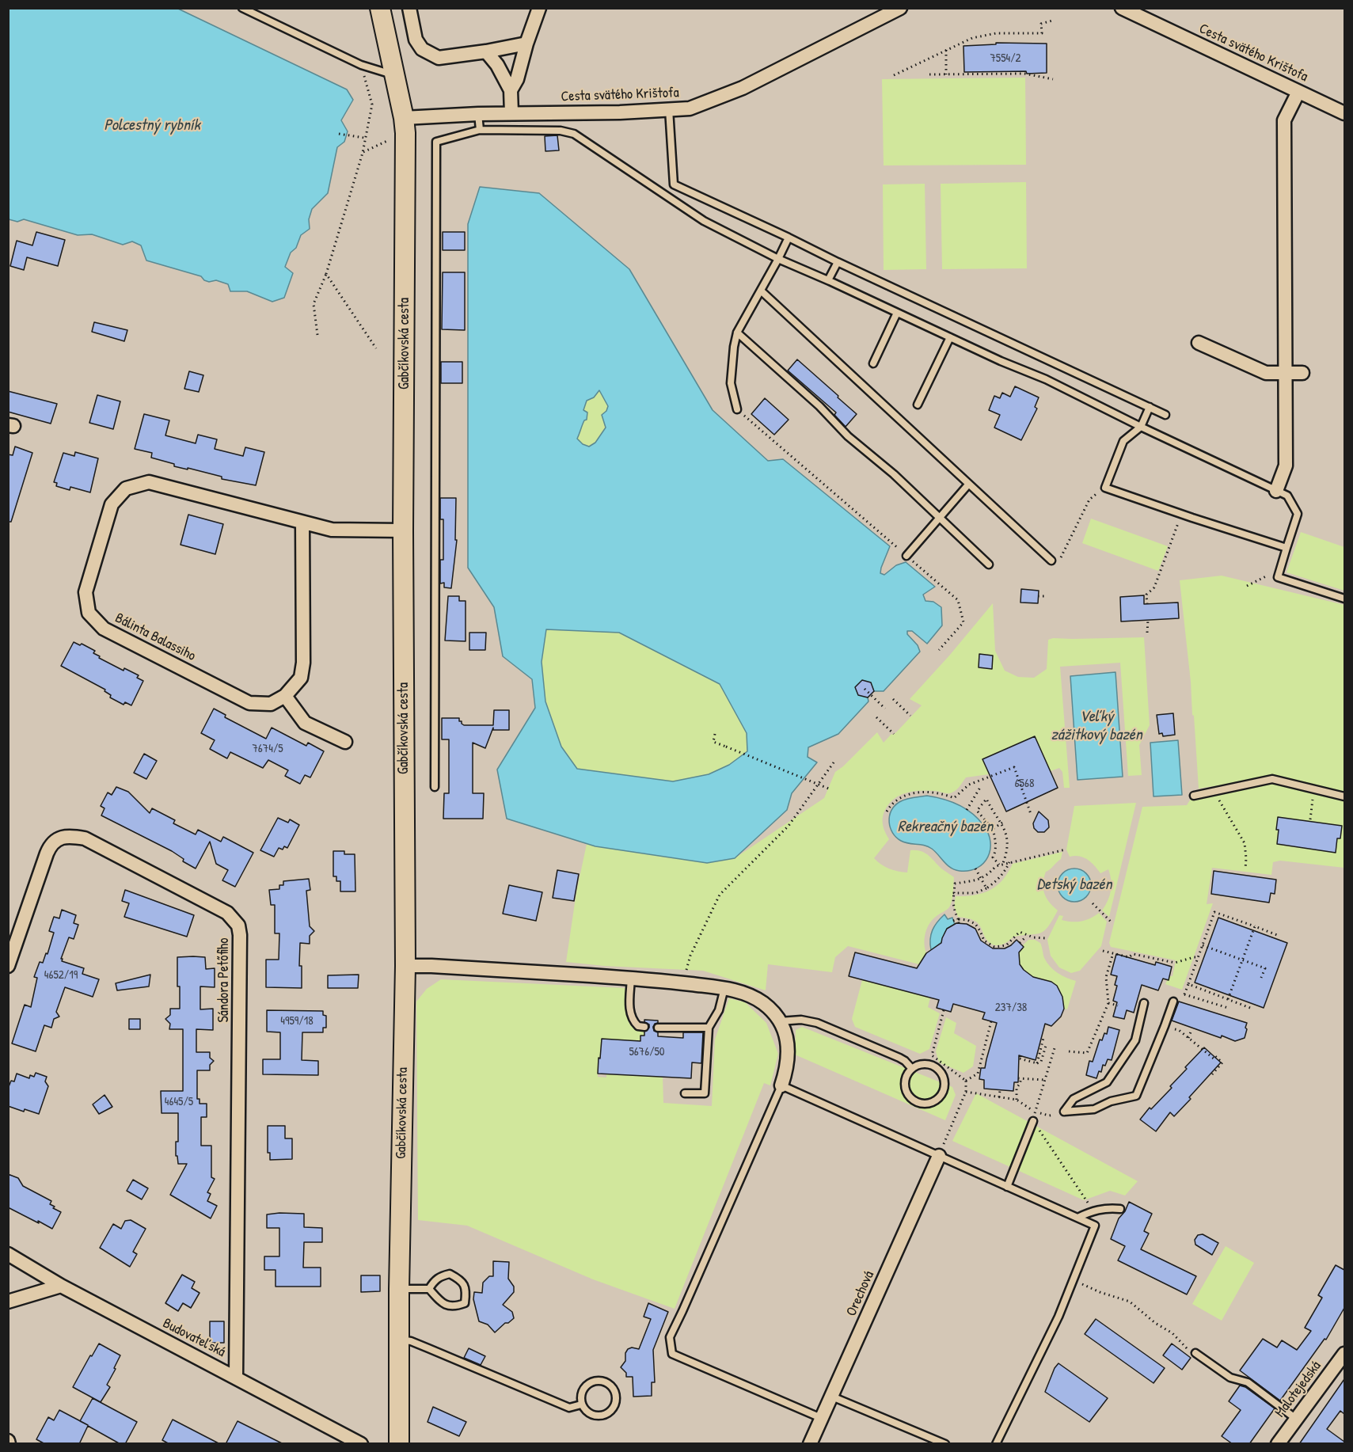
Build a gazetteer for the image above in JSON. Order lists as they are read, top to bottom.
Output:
{
  "streets": {
    "main road": ["Gabčíkovská cesta"],
    "street": [
      "Cesta svätého Krištofa",
      "Bálinta Balassiho",
      "Sándora Petőfiho",
      "Orechová",
      "Budovateľská",
      "Malotejedská"
    ]
  },
  "crossings": [
    ["Cesta svätého Krištofa", "Gabčíkovská cesta"],
    ["Gabčíkovská cesta", "Bálinta Balassiho"],
    ["Sándora Petőfiho", "Budovateľská"]
  ],
  "water": [
    "Polcestný rybník",
    "Veľký zážitkový bazén",
    "Rekreačný bazén",
    "Detský bazén"
  ],
  "house_numbers": [
    "7554/2",
    "7674/5",
    "6568",
    "4652/19",
    "237/38",
    "4959/18",
    "5676/50",
    "4645/5"
  ]
}
